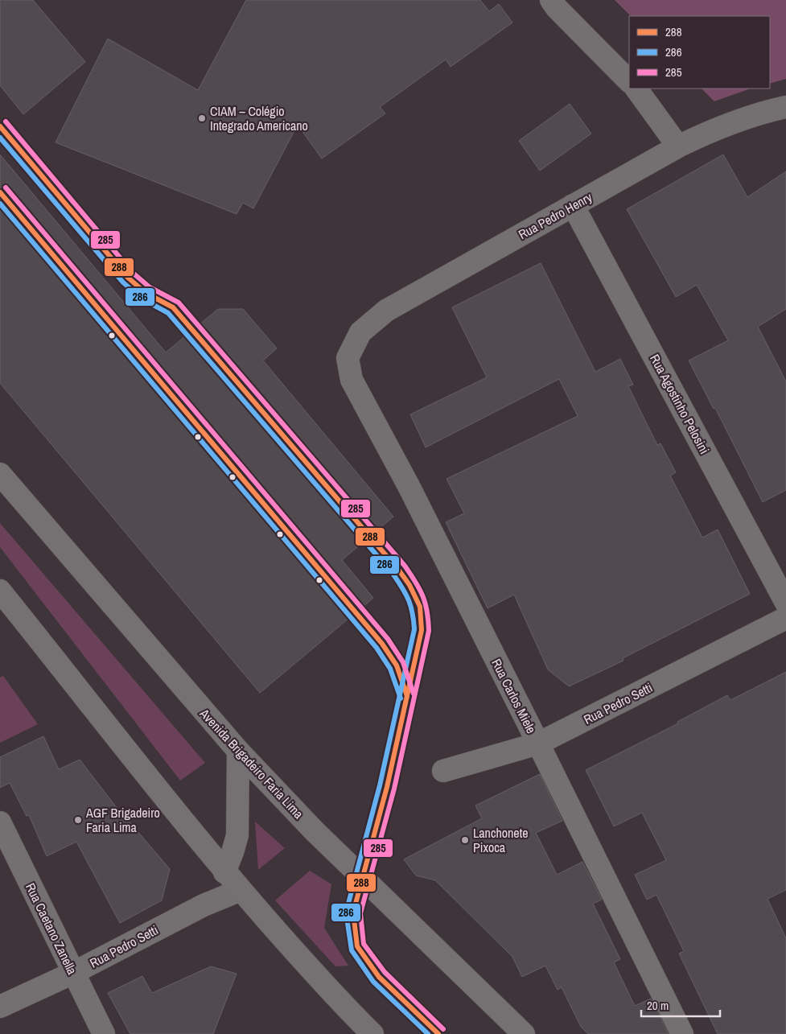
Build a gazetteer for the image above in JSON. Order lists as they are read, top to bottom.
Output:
{
  "streets": {
    "main road": ["Avenida Brigadeiro Faria Lima"],
    "street": [
      "Rua Pedro Henry",
      "Rua Agostinho Pelosini",
      "Rua Carlos Miele",
      "Rua Pedro Setti",
      "Rua Caetano Zanella"
    ]
  },
  "crossings": [
    ["Rua Pedro Henry", "Rua Agostinho Pelosini"],
    ["Rua Pedro Henry", "Rua Carlos Miele"],
    ["Rua Carlos Miele", "Rua Pedro Setti"],
    ["Rua Pedro Setti", "Rua Caetano Zanella"]
  ],
  "places": ["CIAM – Colégio Integrado Americano", "AGF Brigadeiro Faria Lima", "Lanchonete Pixoca"],
  "lines": ["transit line 285", "transit line 288", "transit line 286"],
  "legend": ["288", "286", "285"],
  "scale_bar": "20 m"
}
